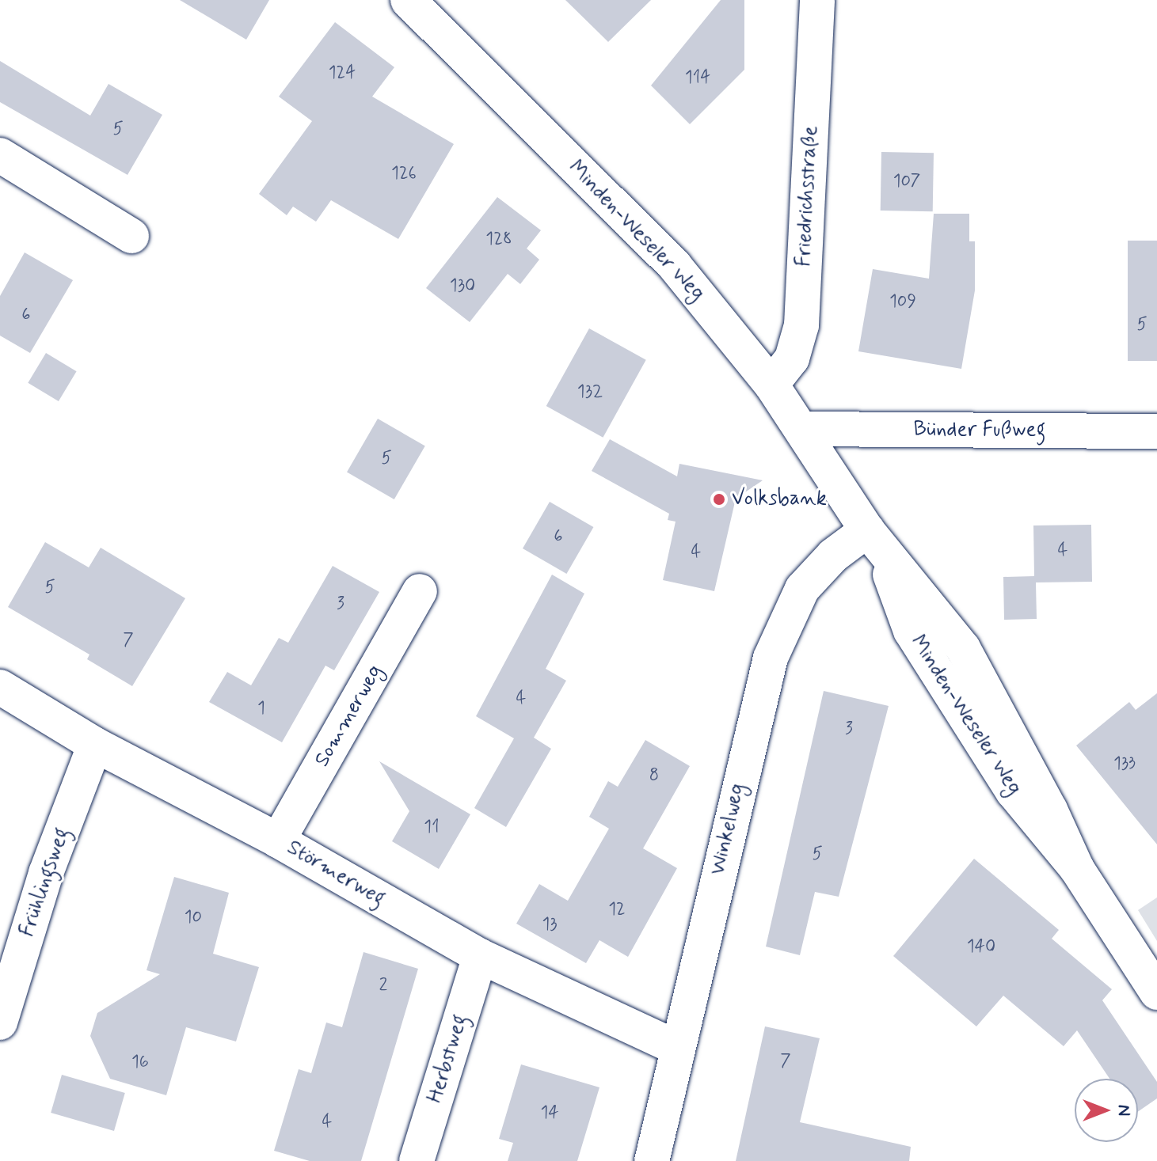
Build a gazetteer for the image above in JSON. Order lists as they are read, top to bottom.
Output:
{
  "streets": {
    "street": [
      "Friedrichsstraße",
      "Minden-Weseler Weg",
      "Bünder Fußweg",
      "Sommerweg",
      "Winkelweg",
      "Störmerweg",
      "Frühlingsweg",
      "Herbstweg"
    ]
  },
  "crossings": [
    ["Friedrichsstraße", "Minden-Weseler Weg"],
    ["Minden-Weseler Weg", "Bünder Fußweg"],
    ["Minden-Weseler Weg", "Winkelweg"],
    ["Sommerweg", "Störmerweg"],
    ["Winkelweg", "Störmerweg"],
    ["Störmerweg", "Frühlingsweg"],
    ["Störmerweg", "Herbstweg"]
  ],
  "places": ["Volksbank"],
  "house_numbers": [
    "124",
    "114",
    "5",
    "126",
    "107",
    "128",
    "130",
    "109",
    "6",
    "5",
    "132",
    "5",
    "6",
    "4",
    "4",
    "5",
    "3",
    "7",
    "4",
    "1",
    "3",
    "133",
    "8",
    "11",
    "5",
    "12",
    "10",
    "13",
    "140",
    "2",
    "7",
    "16",
    "14",
    "4"
  ],
  "north": "right"
}
